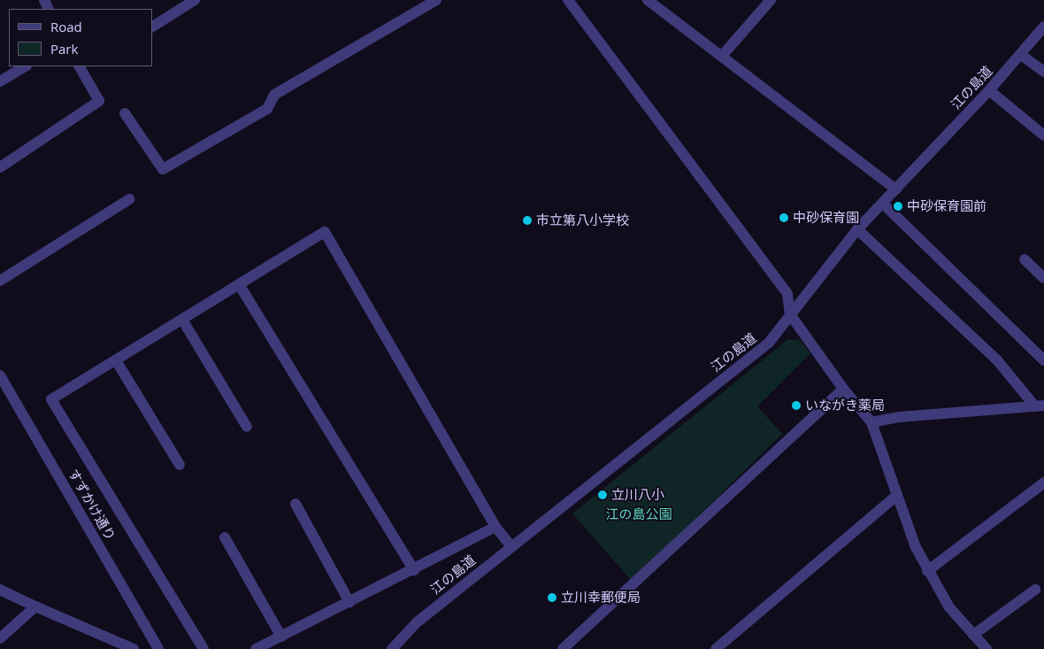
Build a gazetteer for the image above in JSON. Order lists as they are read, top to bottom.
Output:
{
  "streets": {
    "street": ["江の島道", "すずかけ通り"]
  },
  "parks": ["江の島公園"],
  "places": [
    "中砂保育園前",
    "中砂保育園",
    "市立第八小学校",
    "いながき薬局",
    "立川八小",
    "立川幸郵便局"
  ],
  "legend": ["Road", "Park"]
}
